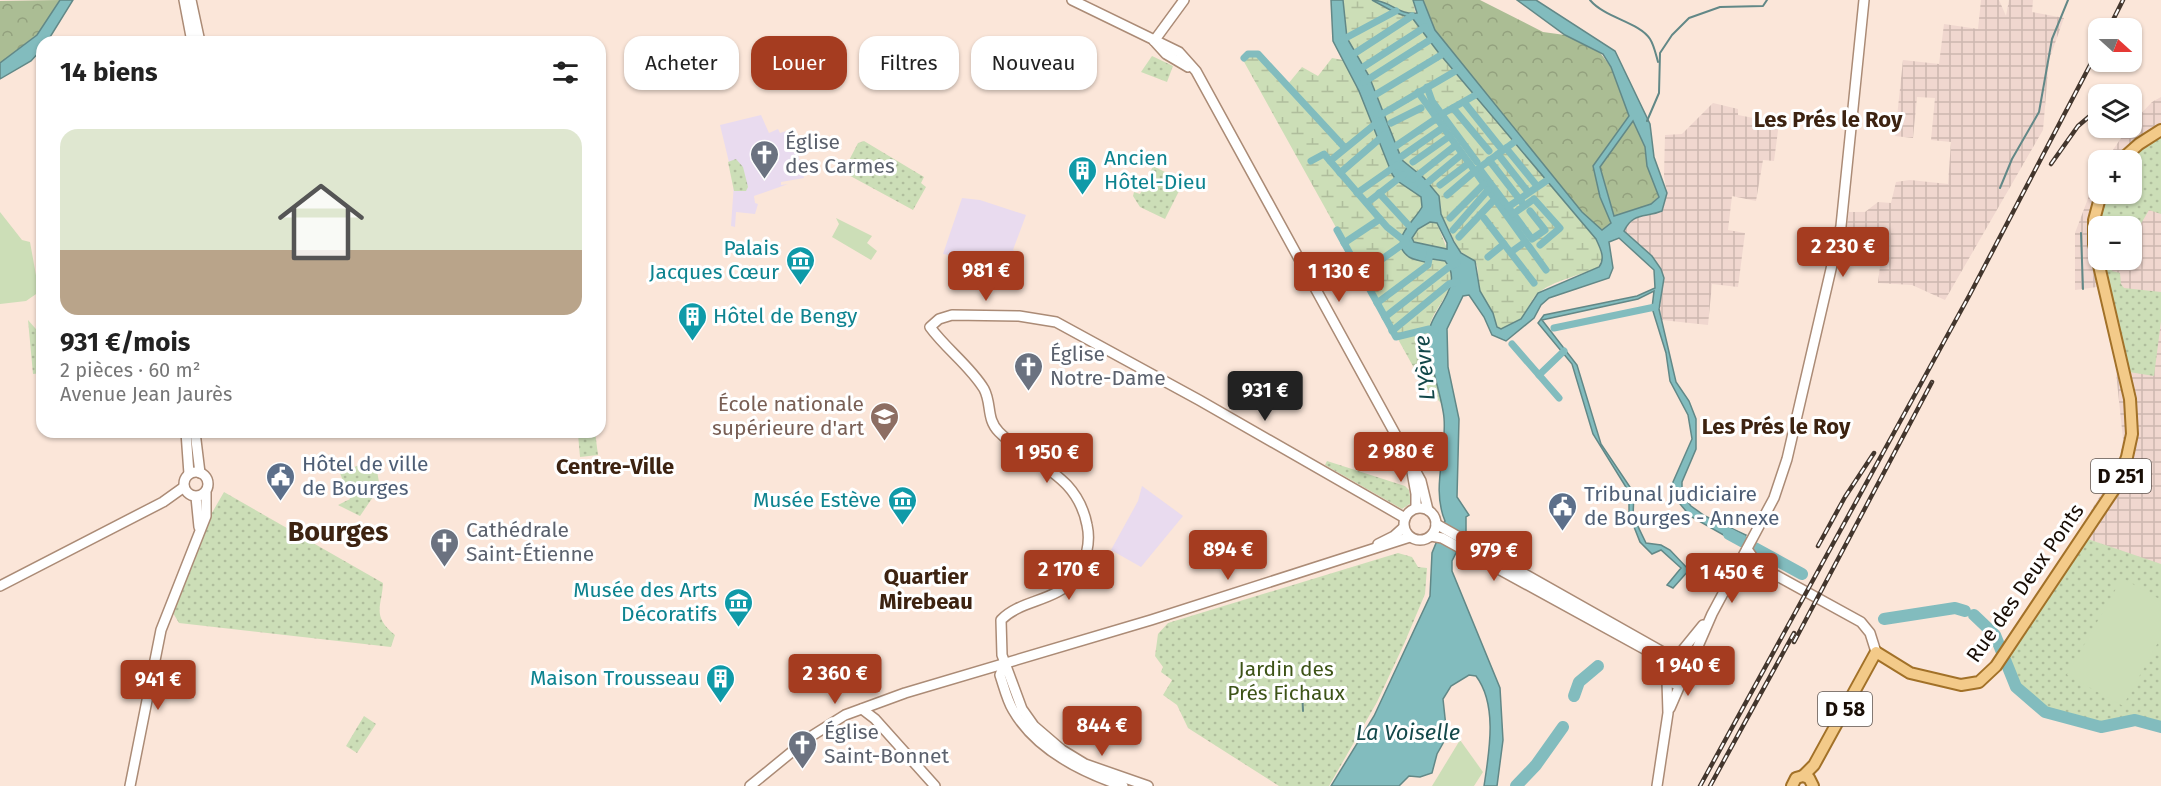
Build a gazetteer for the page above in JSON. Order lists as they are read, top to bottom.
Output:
{
  "streets": {
    "main road": ["D 251", "Rue des Deux Ponts", "D 58"]
  },
  "crossings": [
    ["Rue des Deux Ponts", "D 58"]
  ],
  "districts": [
    "Les Prés le Roy",
    "Les Prés le Roy",
    "Centre-Ville",
    "Bourges",
    "Quartier Mirebeau"
  ],
  "water": ["L'Yèvre", "La Voiselle"],
  "parks": ["Jardin des Prés Fichaux"],
  "places": {
    "church": [
      "Église des Carmes",
      "Église Notre-Dame",
      "Cathédrale Saint-Étienne",
      "Église Saint-Bonnet"
    ],
    "building": ["Ancien Hôtel-Dieu", "Hôtel de Bengy", "Maison Trousseau"],
    "museum": ["Palais Jacques Cœur", "Musée Estève", "Musée des Arts Décoratifs"],
    "school or university": ["École nationale supérieure d'art"],
    "public building": ["Hôtel de ville de Bourges", "Tribunal judiciaire de Bourges - Annexe"]
  },
  "north": "right",
  "page": {
    "map_buttons": ["+", "−"],
    "chip": [
      "Acheter",
      "Louer",
      "Filtres",
      "Nouveau"
    ],
    "heading": "14 biens",
    "list": [
      {
        "name": "931 €/mois",
        "note": "2 pièces · 60 m² · Avenue Jean Jaurès"
      }
    ],
    "price": [
      "2 230 €",
      "981 €",
      "1 130 €",
      "931 €",
      "2 980 €",
      "1 950 €",
      "894 €",
      "979 €",
      "2 170 €",
      "1 450 €",
      "1 940 €",
      "2 360 €",
      "941 €",
      "844 €"
    ]
  }
}
